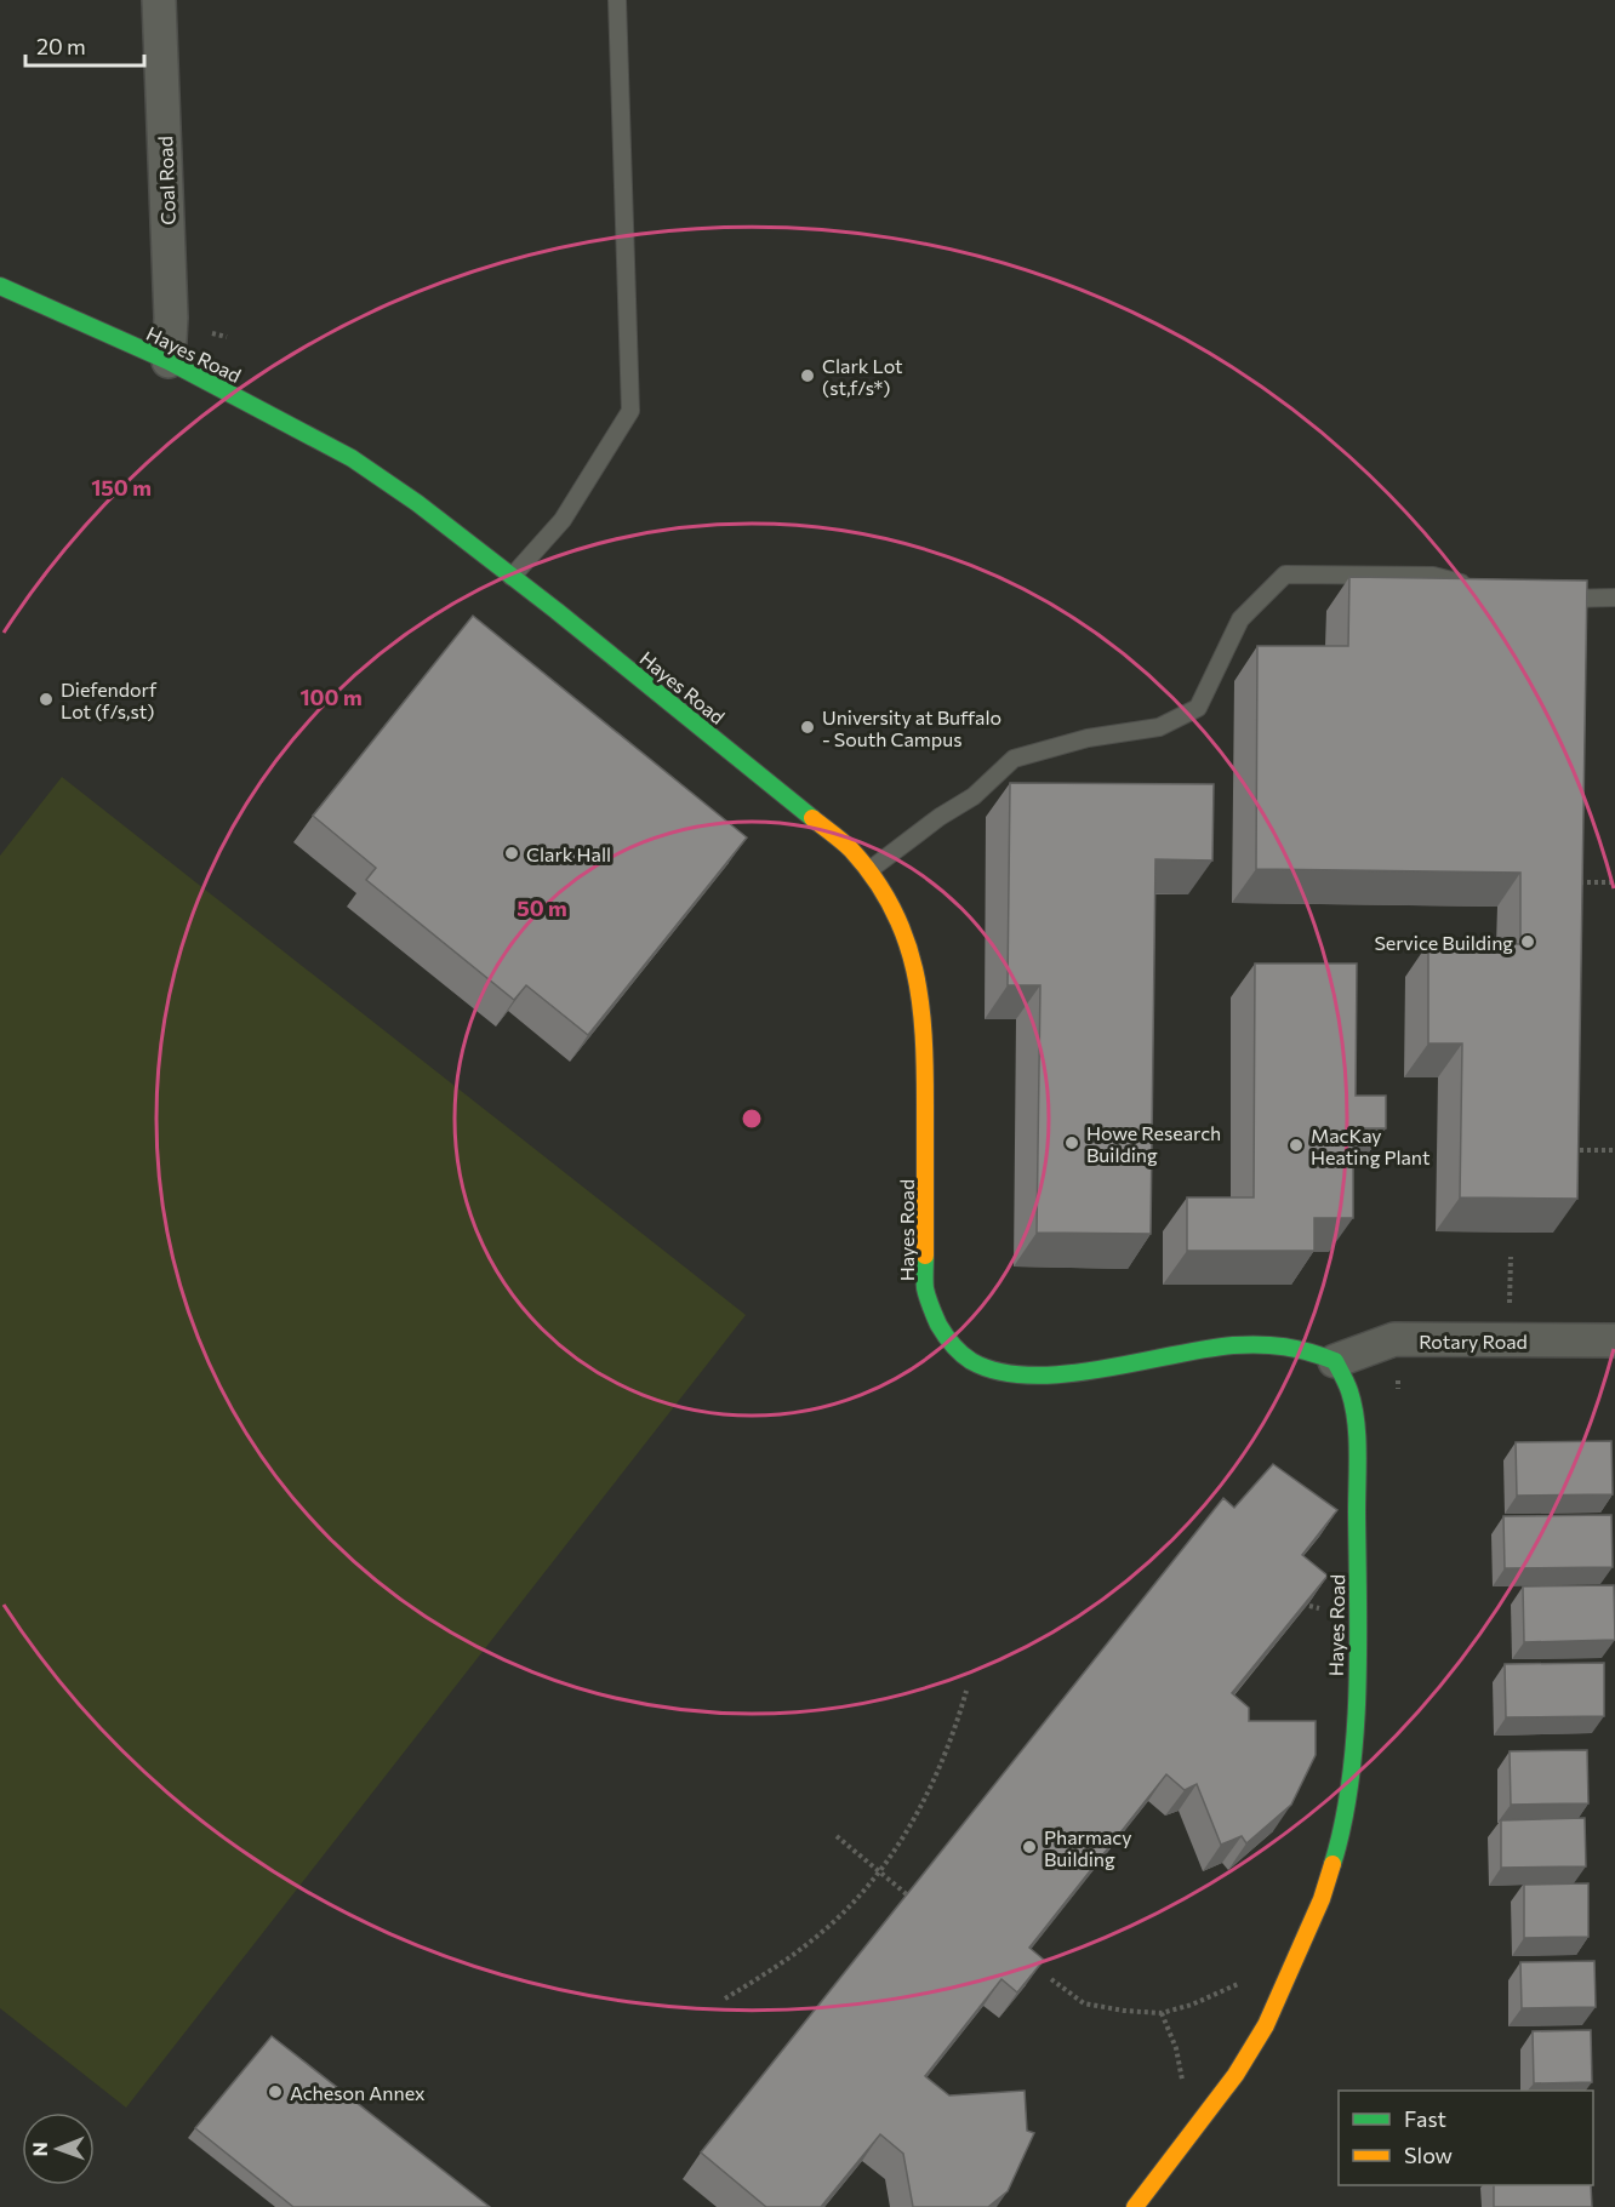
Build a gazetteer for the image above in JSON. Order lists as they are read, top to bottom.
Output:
{
  "streets": {
    "street": ["Coal Road", "Hayes Road", "Rotary Road"]
  },
  "crossings": [
    ["Coal Road", "Hayes Road"],
    ["Hayes Road", "Rotary Road"]
  ],
  "places": [
    "Clark Lot (st,f/s*)",
    "Diefendorf Lot (f/s,st)",
    "University at Buffalo - South Campus",
    "Clark Hall",
    "Service Building",
    "Howe Research Building",
    "MacKay Heating Plant",
    "Pharmacy Building",
    "Acheson Annex"
  ],
  "legend": ["Fast", "Slow"],
  "scale_bar": "20 m",
  "north": "left",
  "rings": ["150 m", "100 m", "50 m"]
}
